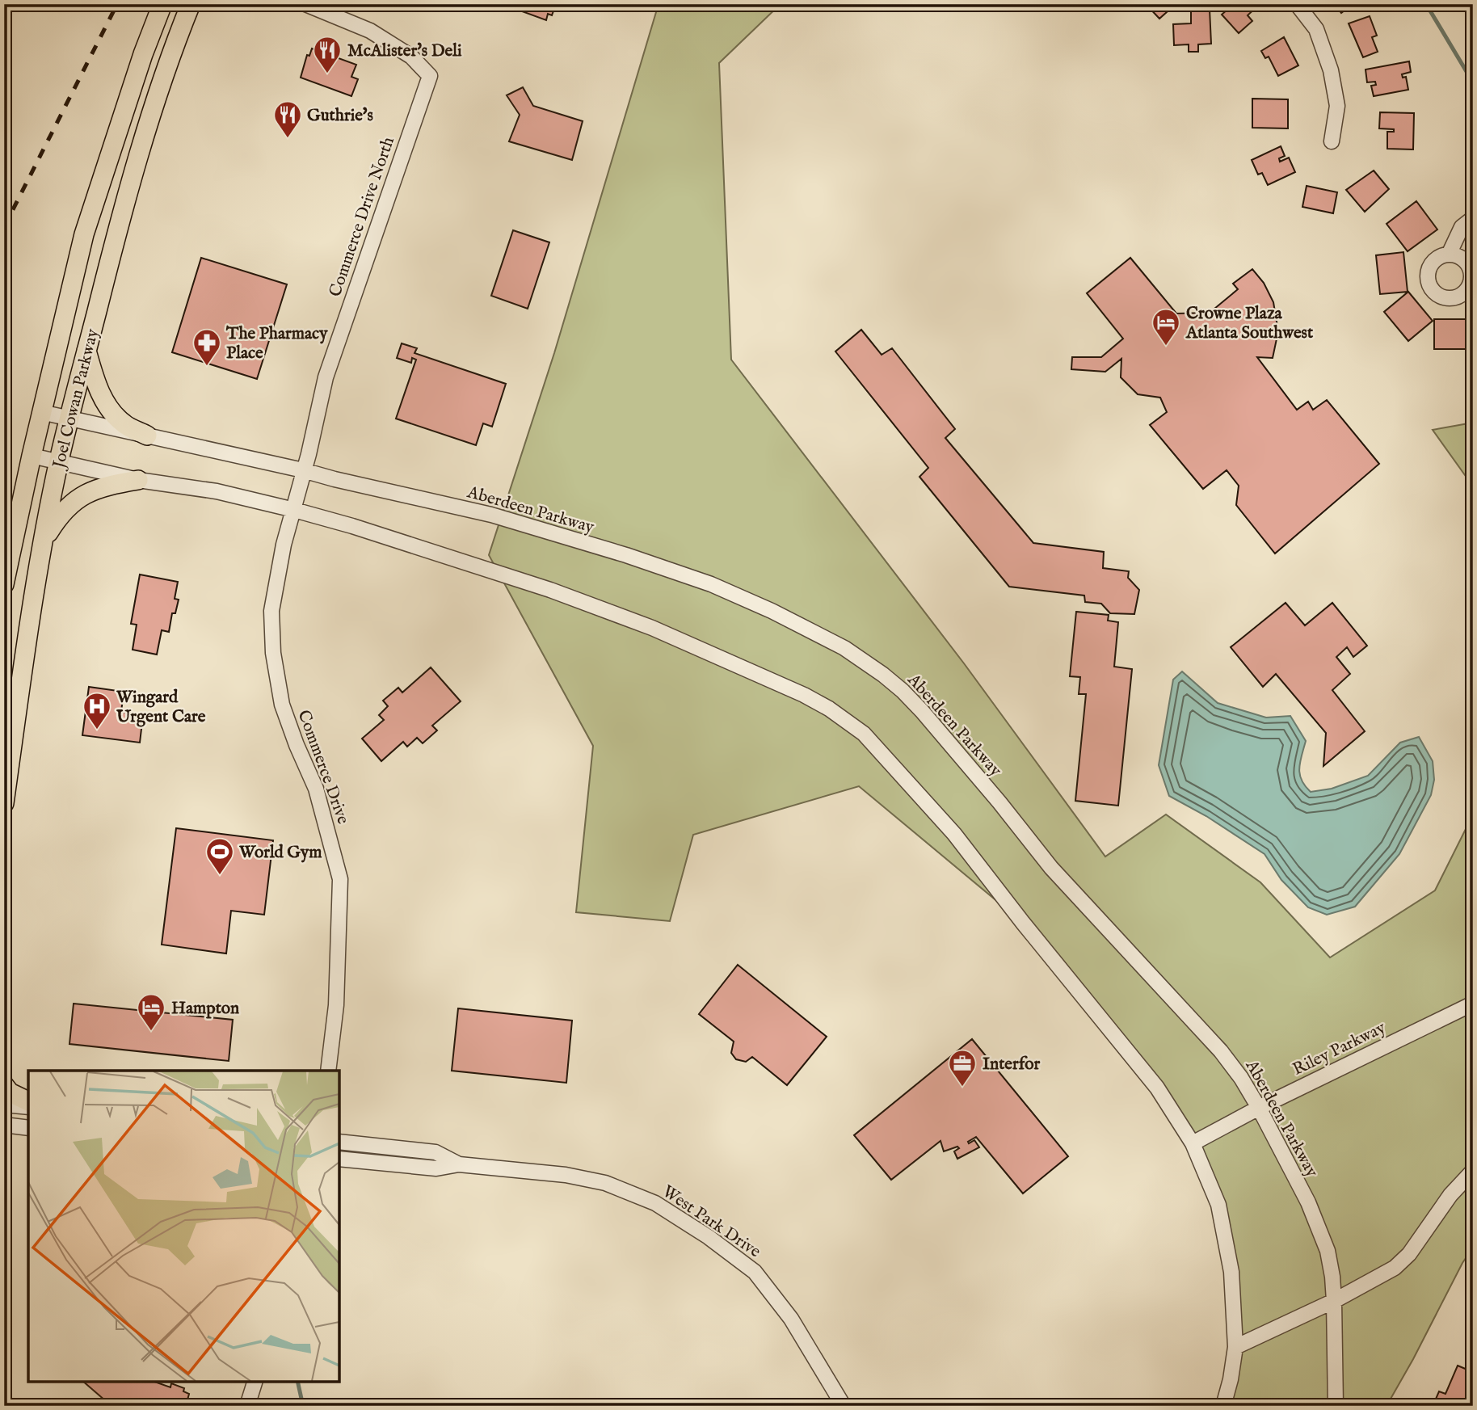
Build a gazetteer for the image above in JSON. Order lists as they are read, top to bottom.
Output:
{
  "streets": {
    "main road": ["Joel Cowan Parkway"],
    "street": [
      "Commerce Drive North",
      "Aberdeen Parkway",
      "Commerce Drive",
      "Riley Parkway",
      "West Park Drive"
    ]
  },
  "crossings": [
    ["Commerce Drive North", "Aberdeen Parkway"],
    ["Commerce Drive North", "Commerce Drive"],
    ["Joel Cowan Parkway", "Aberdeen Parkway"],
    ["Aberdeen Parkway", "Riley Parkway"]
  ],
  "places": {
    "restaurant": ["McAlister's Deli", "Guthrie's"],
    "hotel": ["Crowne Plaza Atlanta Southwest", "Hampton"],
    "pharmacy": ["The Pharmacy Place"],
    "hospital": ["Wingard Urgent Care"],
    "sports": ["World Gym"],
    "office": ["Interfor"]
  }
}
